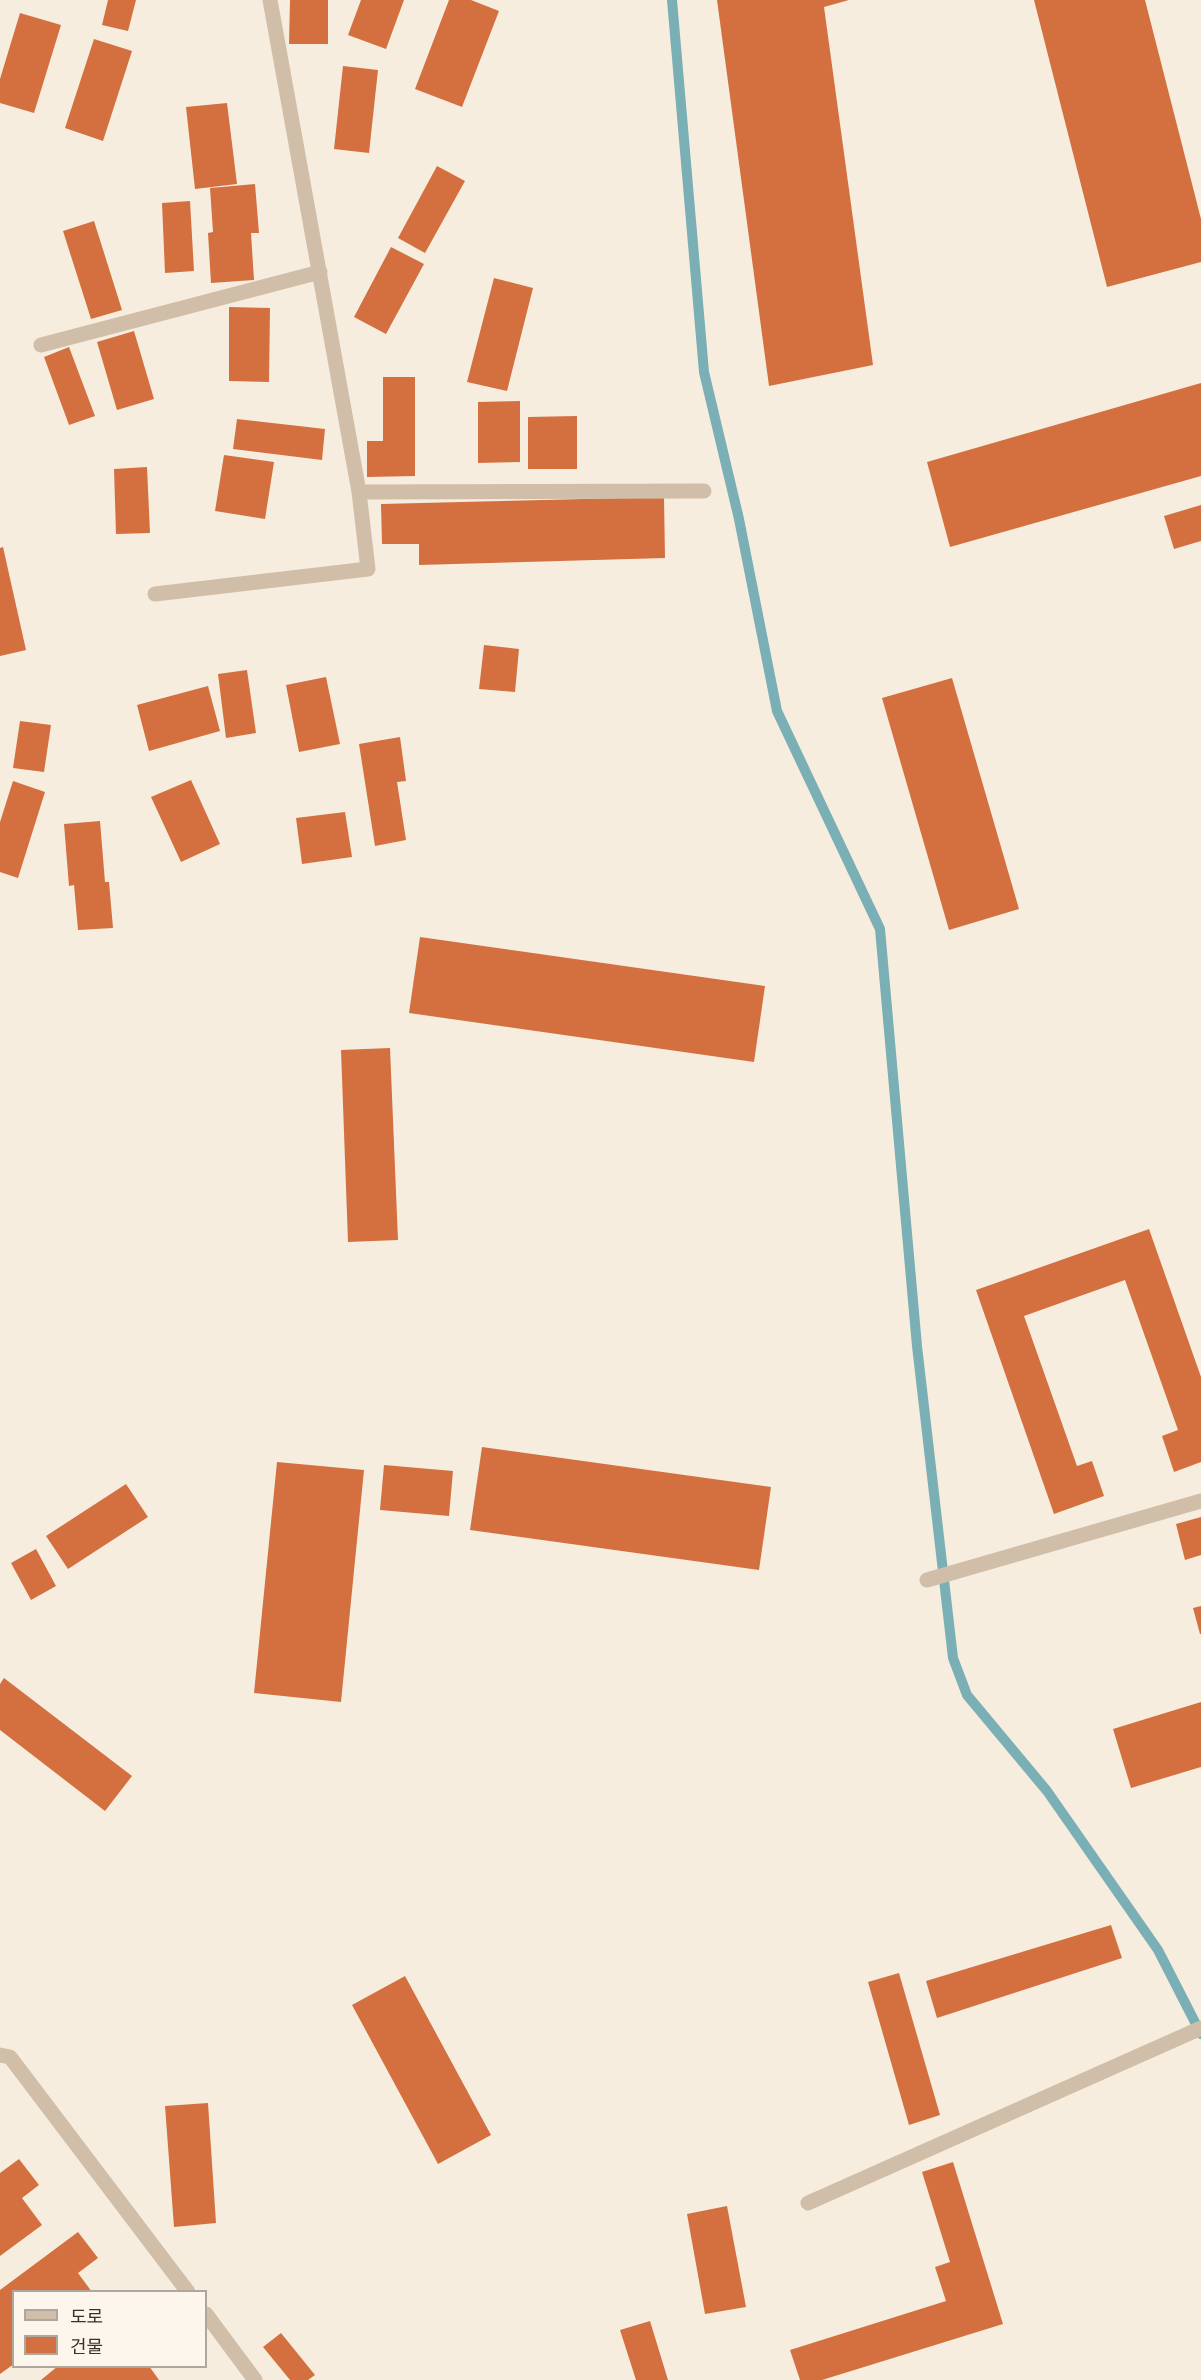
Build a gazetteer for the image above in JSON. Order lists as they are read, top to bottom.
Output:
{
  "legend": ["도로", "건물"]
}
